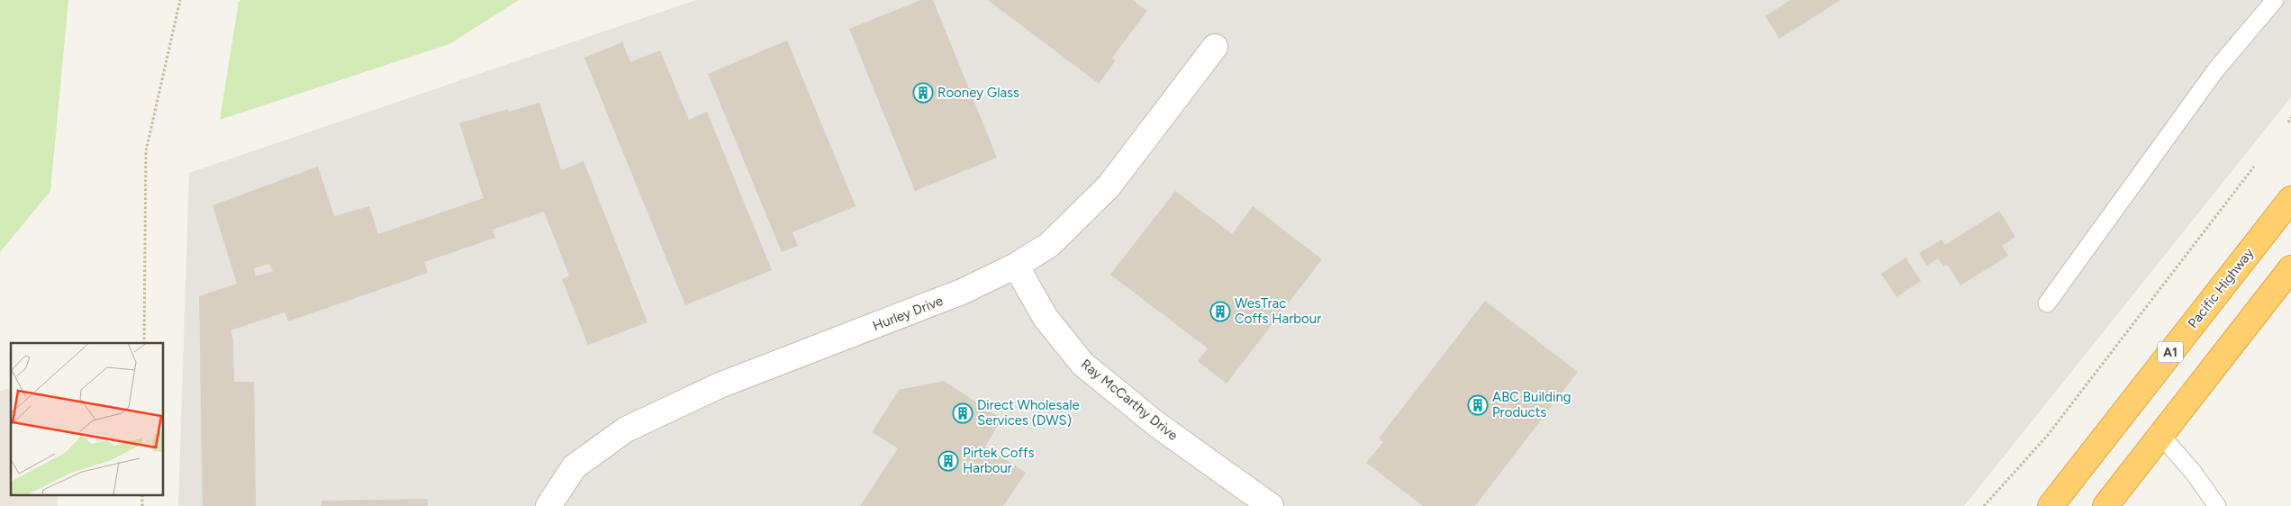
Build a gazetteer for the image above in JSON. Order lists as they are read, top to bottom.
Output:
{
  "streets": {
    "highway": ["Pacific Highway", "A1"],
    "street": ["Hurley Drive", "Ray McCarthy Drive"]
  },
  "crossings": [
    ["Hurley Drive", "Ray McCarthy Drive"]
  ],
  "places": {
    "building": [
      "Rooney Glass",
      "WesTrac Coffs Harbour",
      "ABC Building Products",
      "Direct Wholesale Services (DWS)",
      "Pirtek Coffs Harbour"
    ]
  }
}
